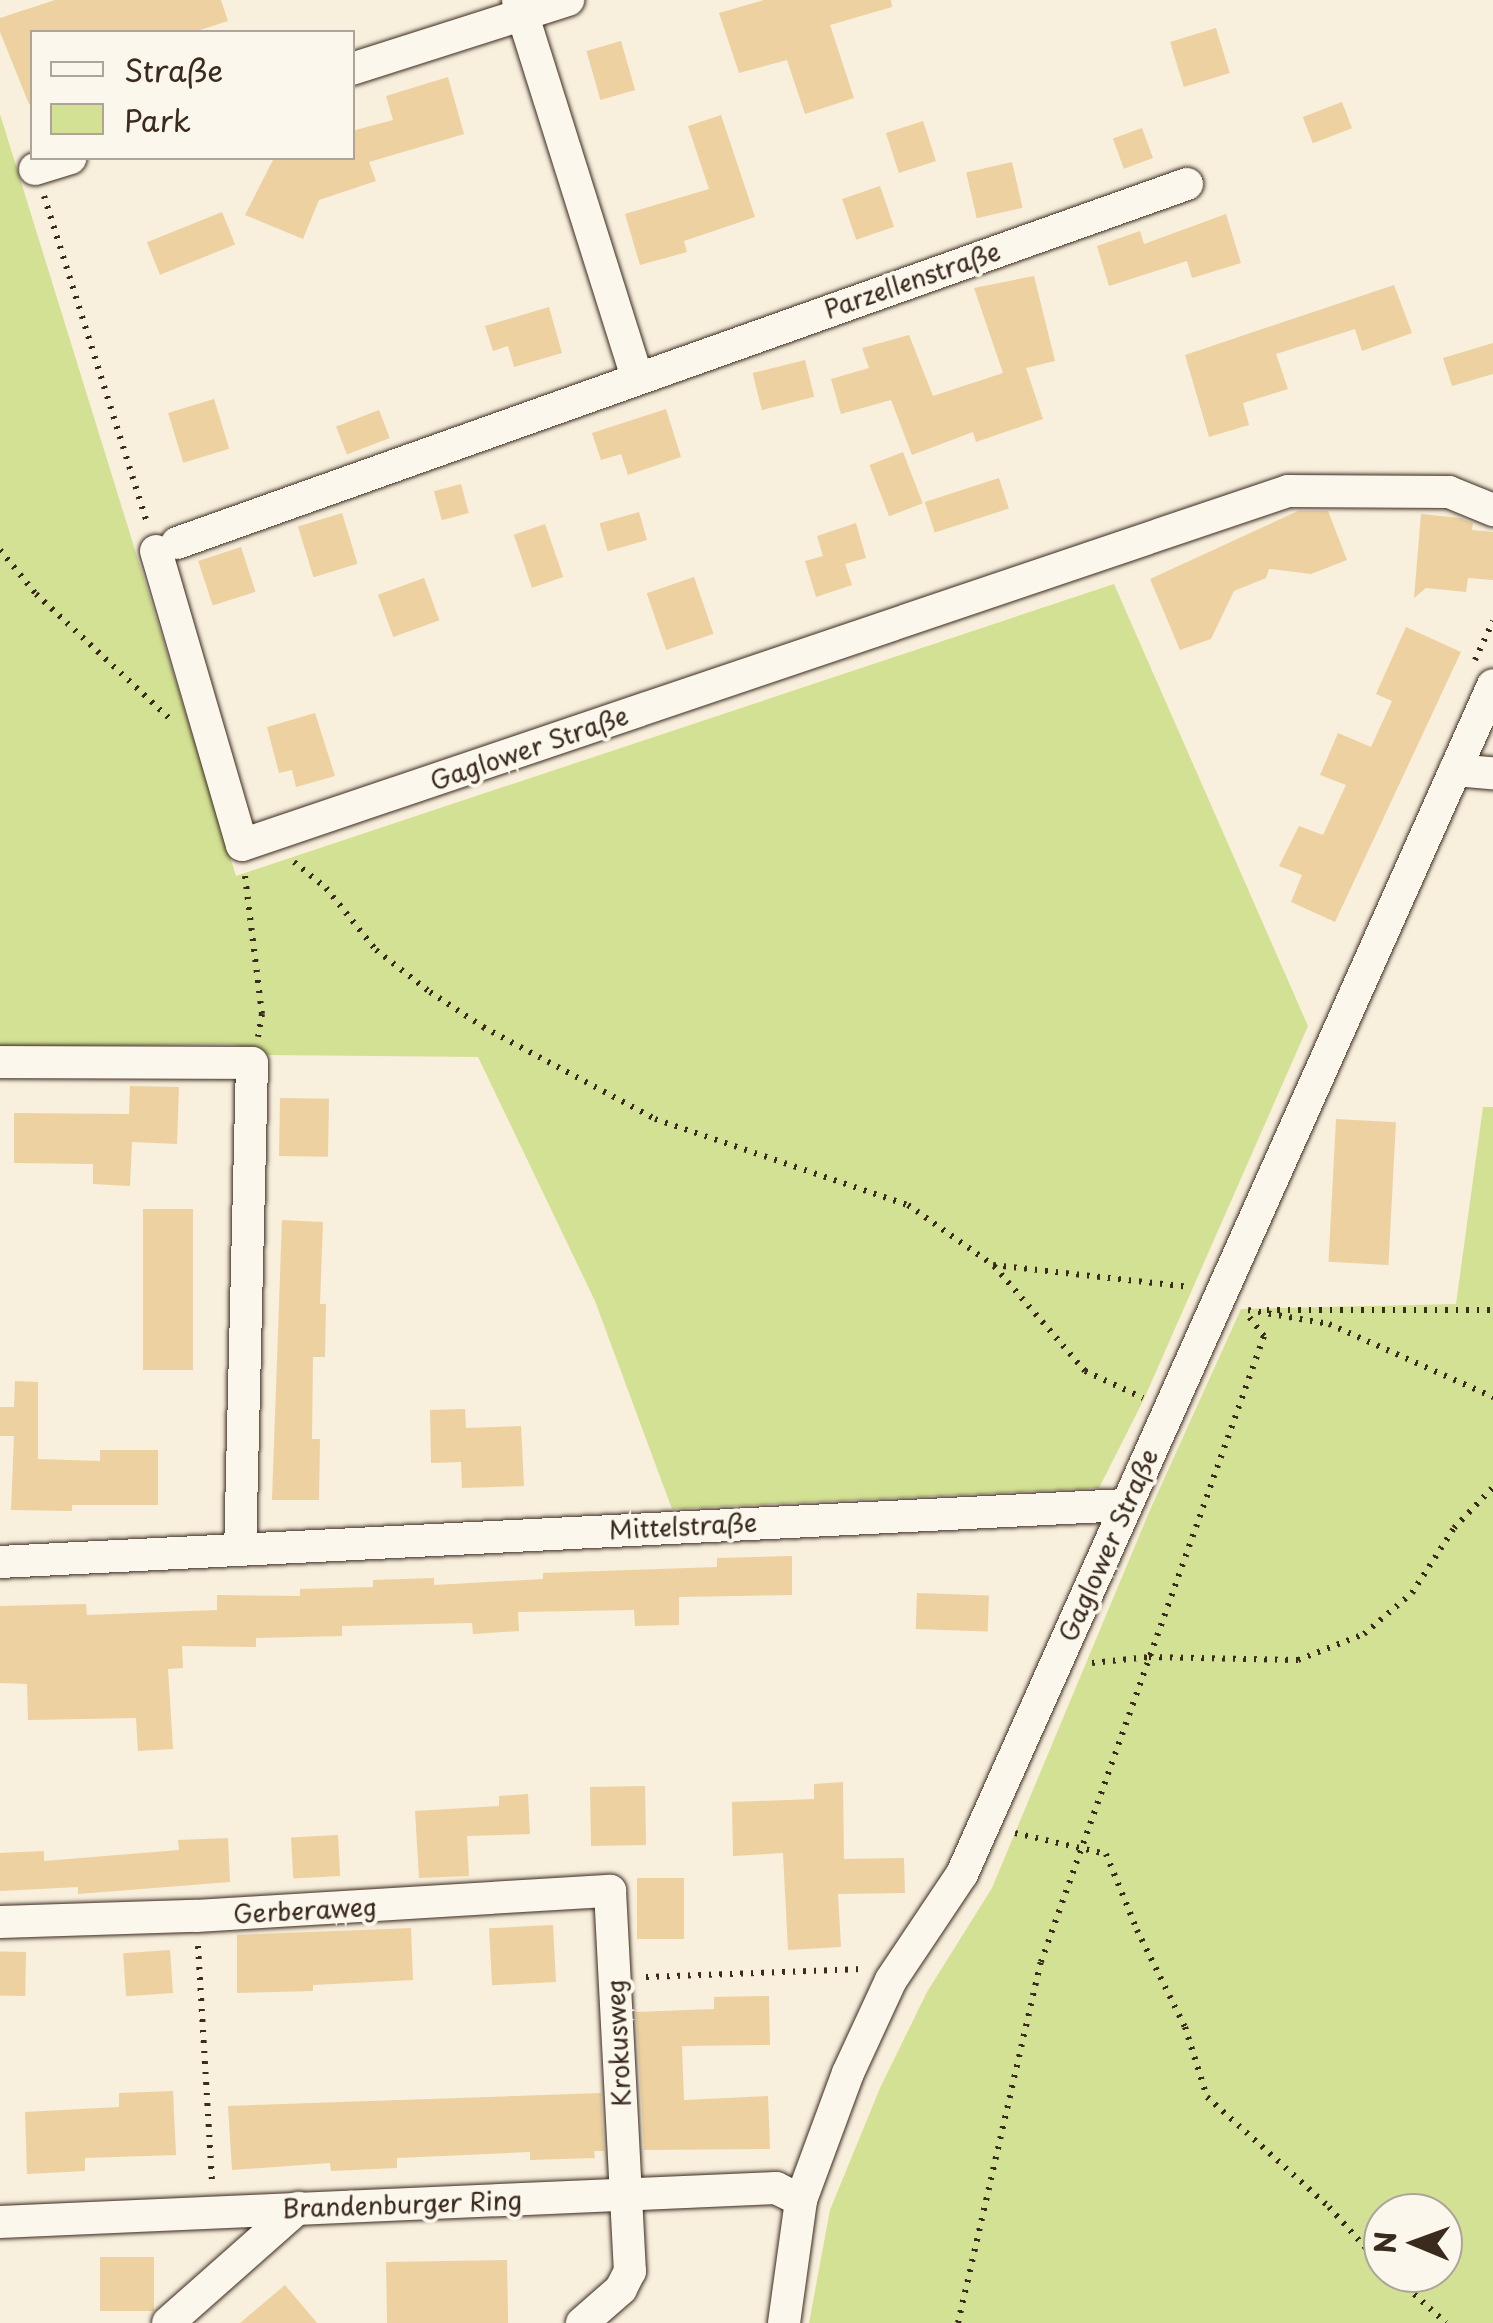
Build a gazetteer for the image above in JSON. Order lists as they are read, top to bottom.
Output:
{
  "streets": {
    "street": [
      "Parzellenstraße",
      "Gaglower Straße",
      "Mittelstraße",
      "Gerberaweg",
      "Krokusweg",
      "Brandenburger Ring"
    ]
  },
  "crossings": [
    ["Gaglower Straße", "Mittelstraße"],
    ["Gaglower Straße", "Brandenburger Ring"],
    ["Gerberaweg", "Krokusweg"],
    ["Krokusweg", "Brandenburger Ring"]
  ],
  "legend": ["Straße", "Park"],
  "north": "left"
}
